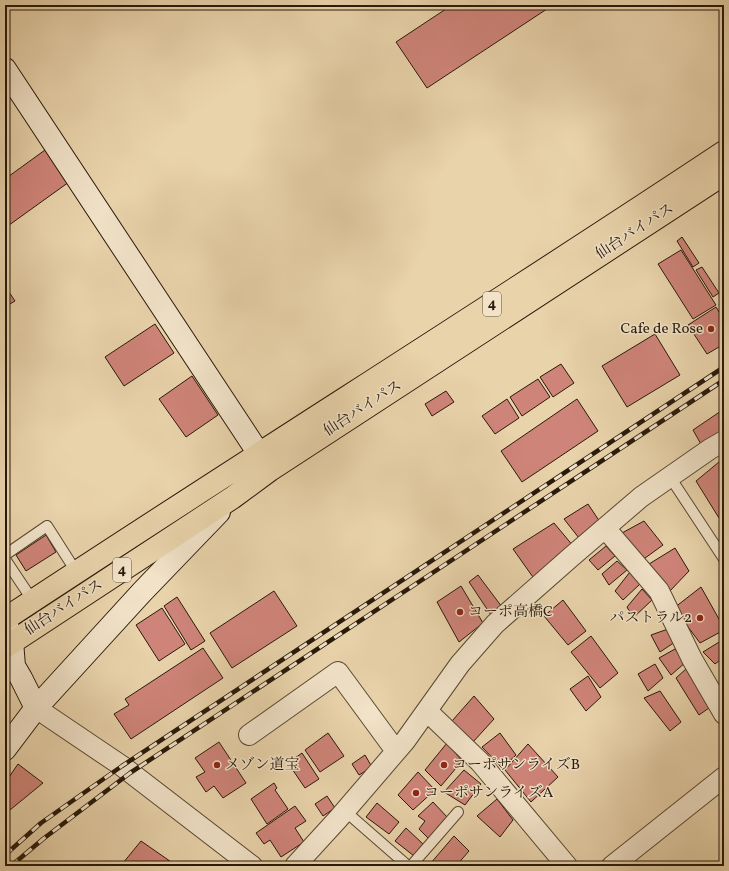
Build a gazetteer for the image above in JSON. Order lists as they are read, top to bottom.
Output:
{
  "streets": {
    "highway": ["仙台バイパス", "4"]
  },
  "places": [
    "Cafe de Rose",
    "コーポ高橋C",
    "パストラル2",
    "メゾン道宝",
    "コーポサンライズB",
    "コーポサンライズA"
  ]
}
